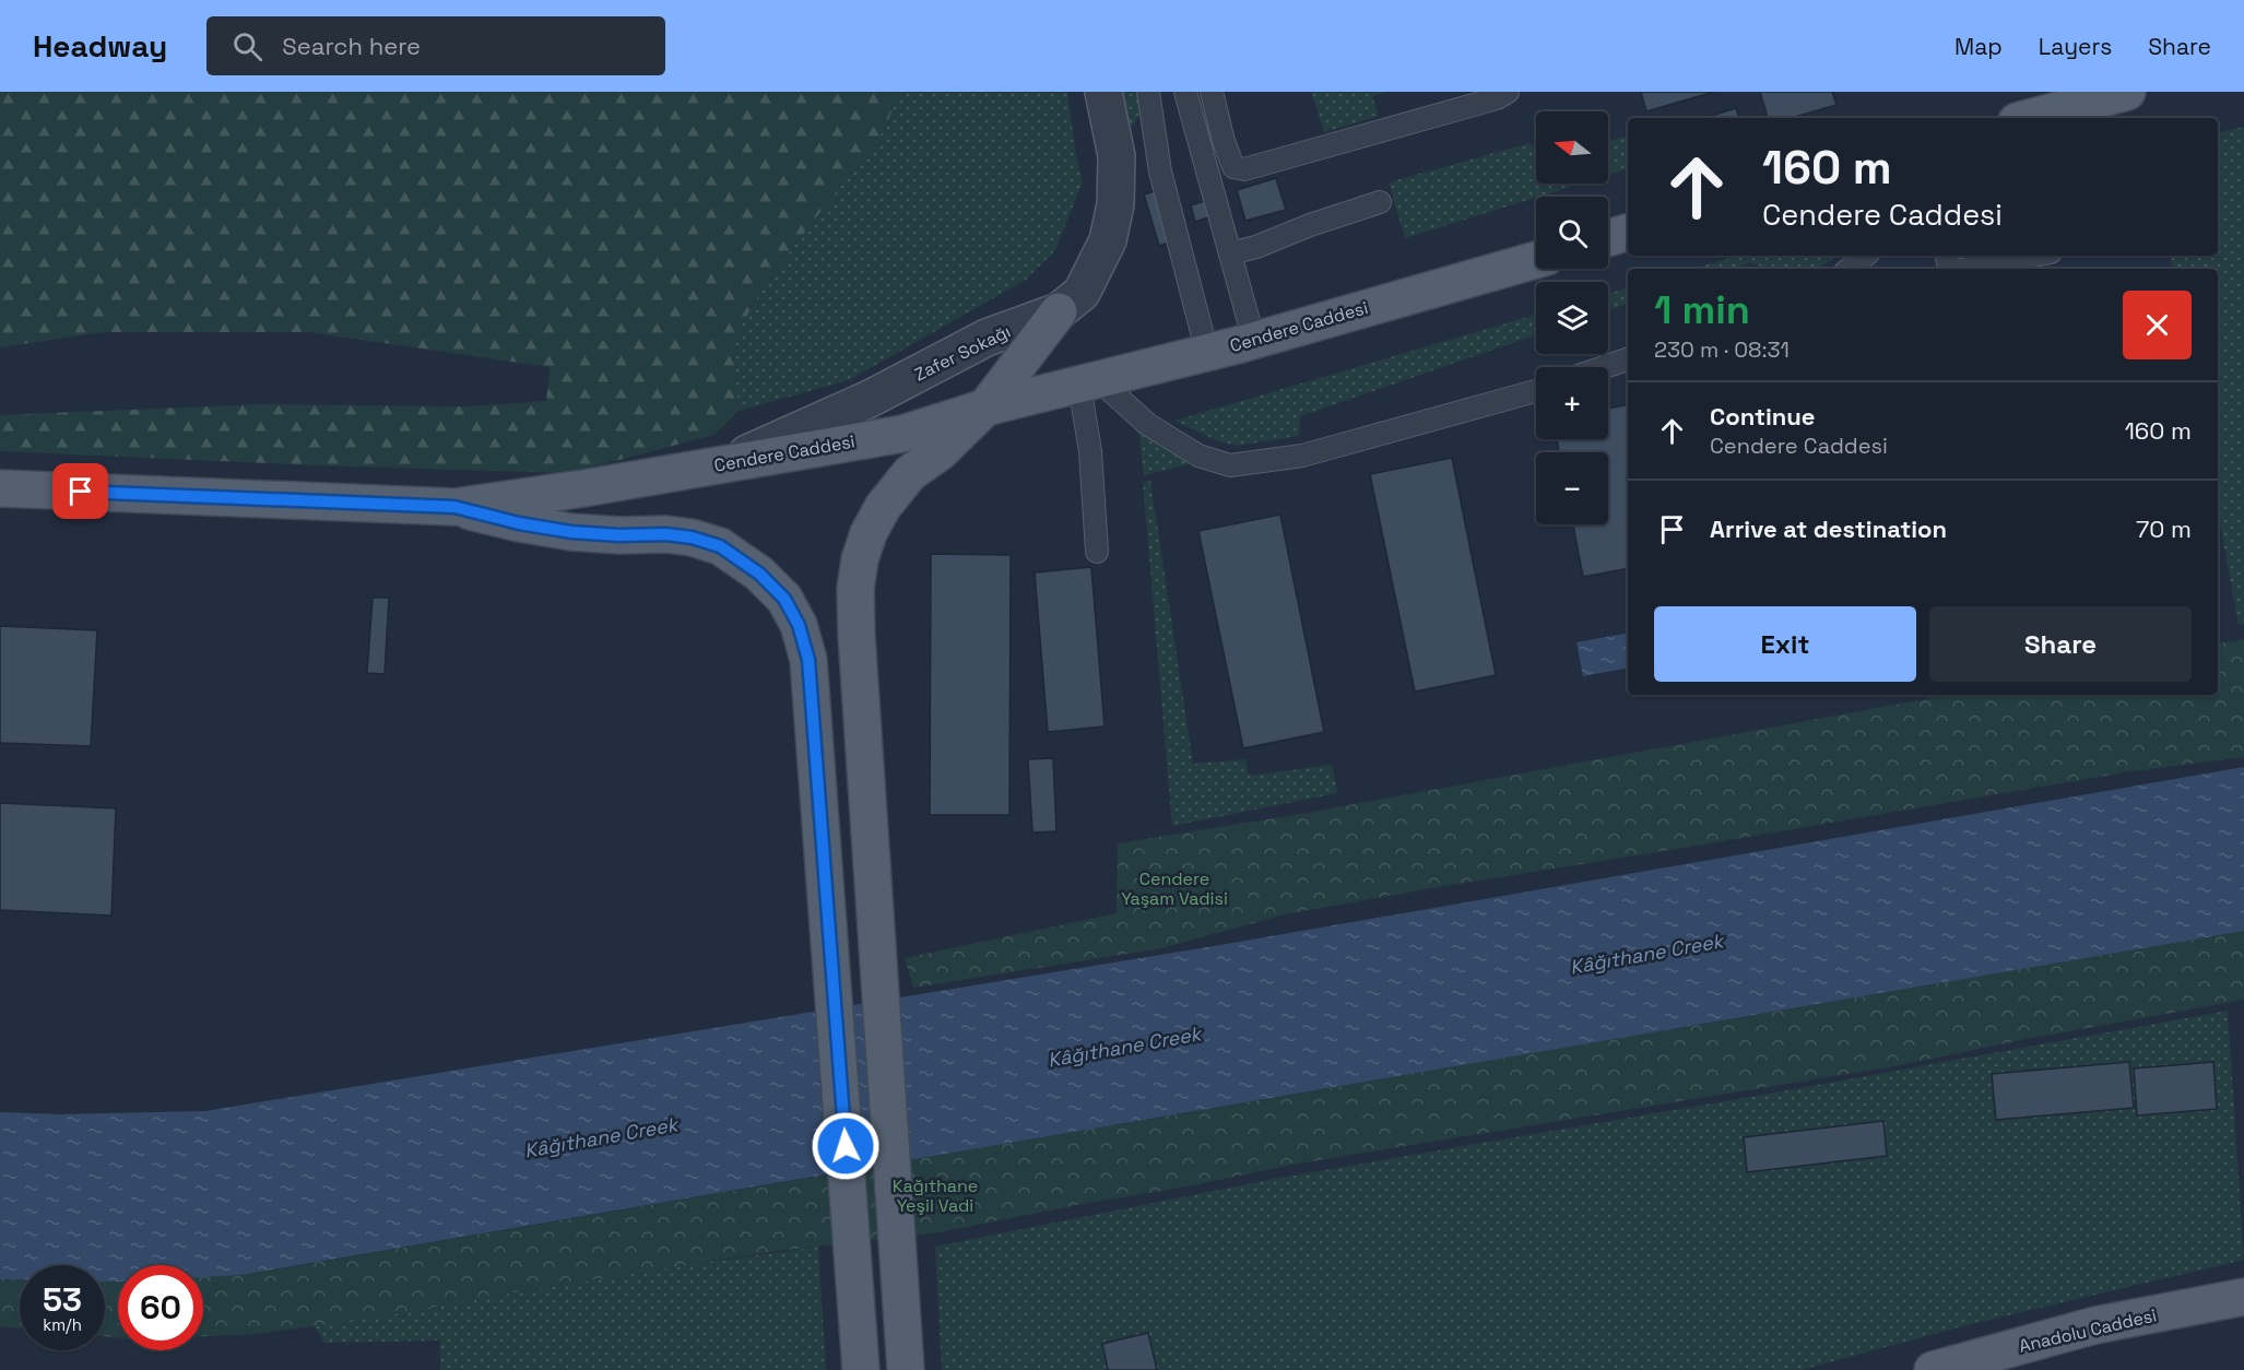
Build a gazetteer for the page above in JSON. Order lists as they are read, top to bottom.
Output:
{
  "streets": {
    "main road": ["Cendere Caddesi", "Anadolu Caddesi"],
    "street": ["Zafer Sokağı"]
  },
  "crossings": [
    ["Cendere Caddesi", "Zafer Sokağı"]
  ],
  "water": ["Kâğıthane Creek"],
  "parks": ["Cendere Yaşam Vadisi", "Kağıthane Yeşil Vadi"],
  "north": "left",
  "page": {
    "header": "Headway",
    "search": "Search here",
    "nav": ["Map", "Layers", "Share"],
    "map_buttons": ["+", "−"],
    "turn": ["160 m", "Cendere Caddesi"],
    "heading": ["1 min", "230 m · 08:31"],
    "list": [
      {
        "name": "Continue",
        "note": "Cendere Caddesi",
        "value": "160 m"
      },
      {
        "name": "Arrive at destination",
        "value": "70 m"
      }
    ],
    "buttons": ["Exit", "Share"],
    "speed": "53 km/h",
    "limit": "60"
  }
}
